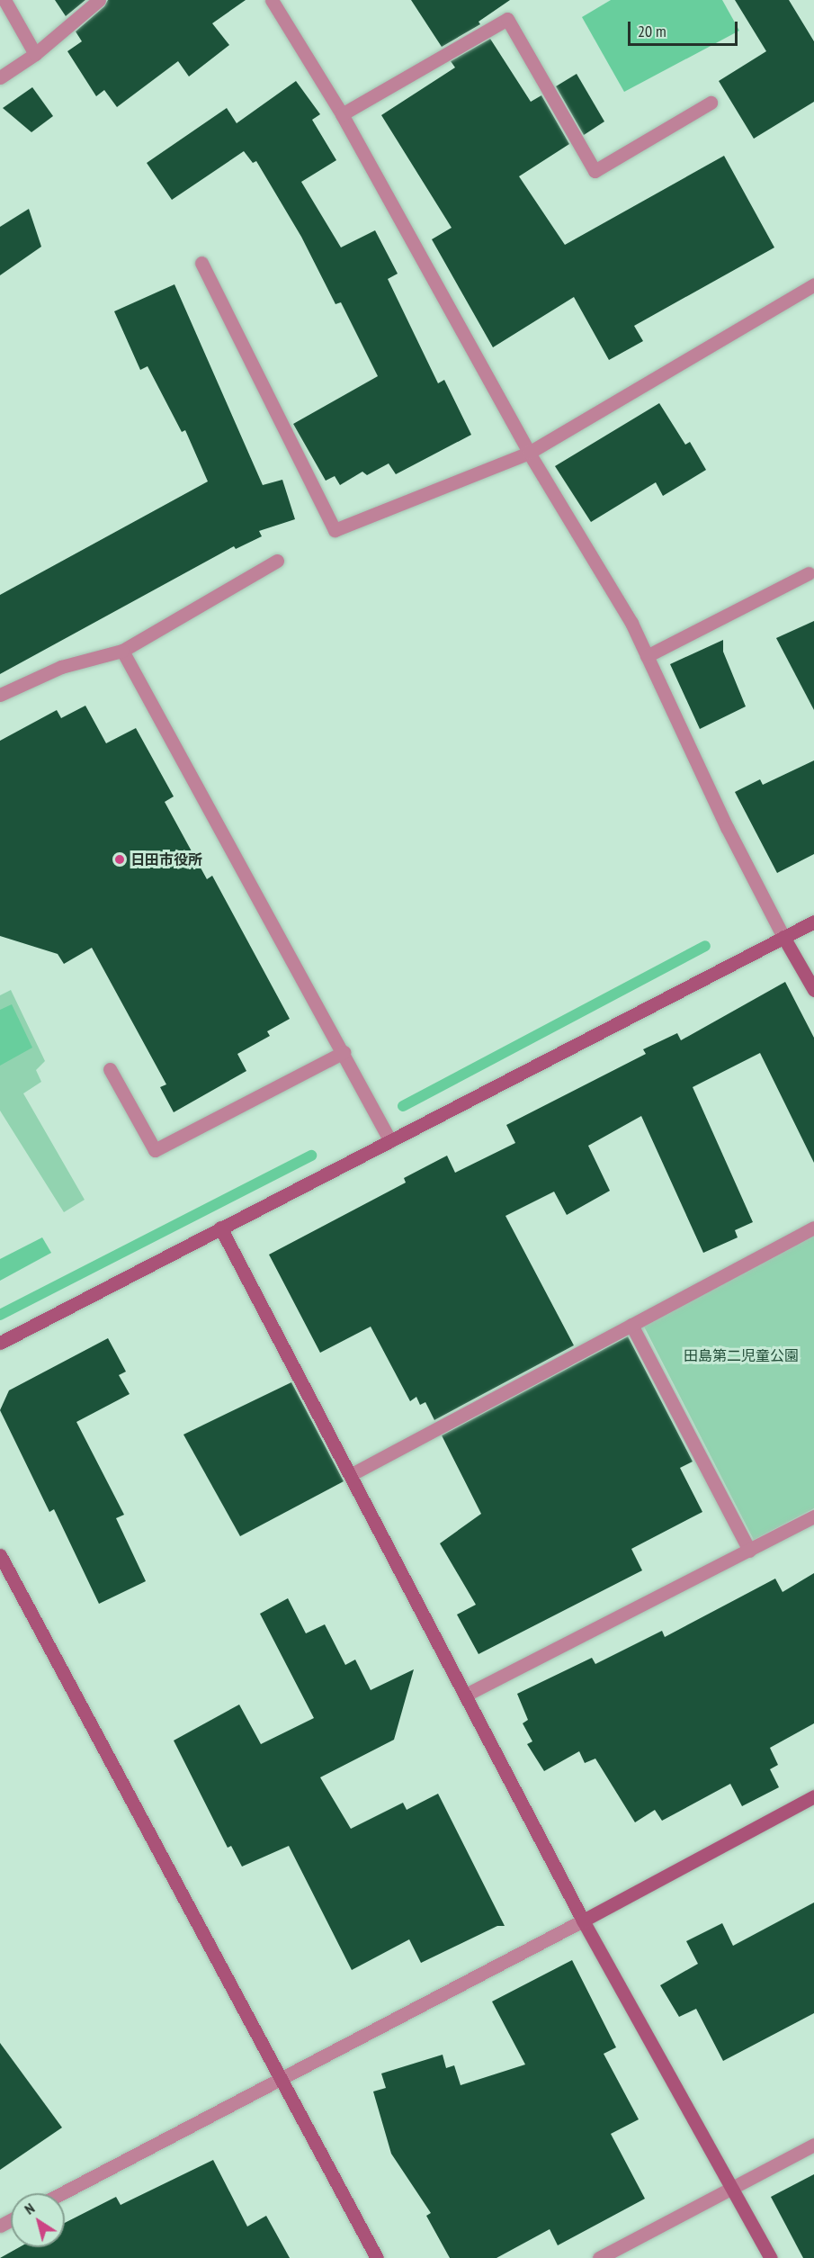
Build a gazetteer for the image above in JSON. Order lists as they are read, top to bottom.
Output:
{
  "parks": ["田島第二児童公園"],
  "places": ["日田市役所"],
  "scale_bar": "20 m",
  "north": "top left"
}
